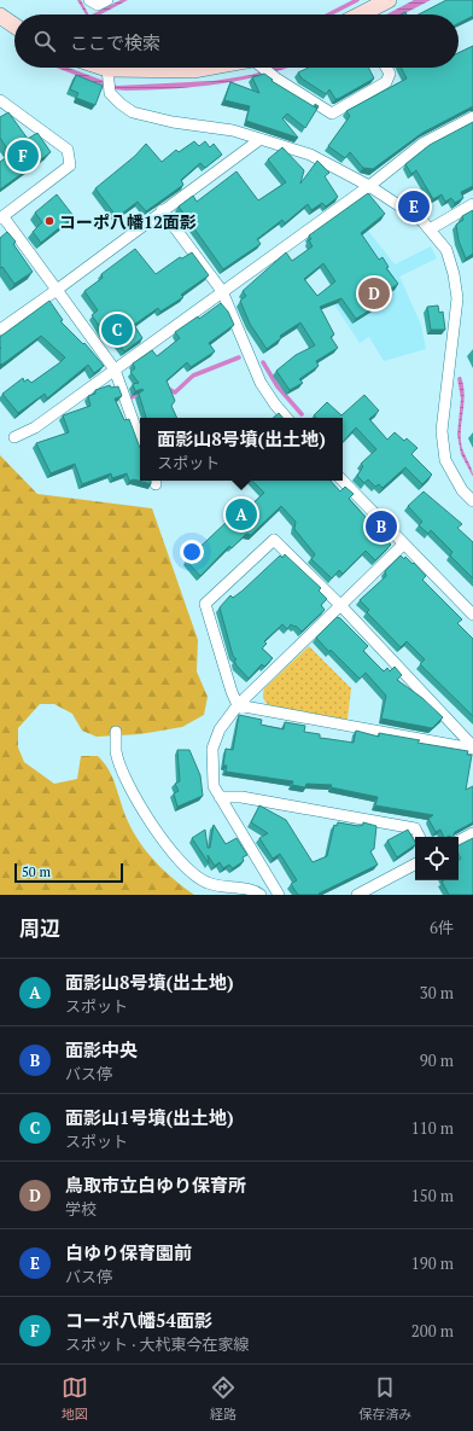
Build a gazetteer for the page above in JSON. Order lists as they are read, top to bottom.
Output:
{
  "places": ["コーポ八幡12面影"],
  "scale_bar": "50 m",
  "page": {
    "search": "ここで検索",
    "pins": [
      "F",
      "E",
      "D",
      "C",
      "A",
      "B"
    ],
    "popup": ["面影山8号墳(出土地)", "スポット"],
    "scale": "50 m",
    "heading": ["周辺", "6件"],
    "list": [
      {
        "mark": "A",
        "name": "面影山8号墳(出土地)",
        "note": "スポット",
        "value": "30 m"
      },
      {
        "mark": "B",
        "name": "面影中央",
        "note": "バス停",
        "value": "90 m"
      },
      {
        "mark": "C",
        "name": "面影山1号墳(出土地)",
        "note": "スポット",
        "value": "110 m"
      },
      {
        "mark": "D",
        "name": "鳥取市立白ゆり保育所",
        "note": "学校",
        "value": "150 m"
      },
      {
        "mark": "E",
        "name": "白ゆり保育園前",
        "note": "バス停",
        "value": "190 m"
      },
      {
        "mark": "F",
        "name": "コーポ八幡54面影",
        "note": "スポット · 大杙東今在家線",
        "value": "200 m"
      }
    ],
    "nav": ["地図", "経路", "保存済み"]
  }
}
